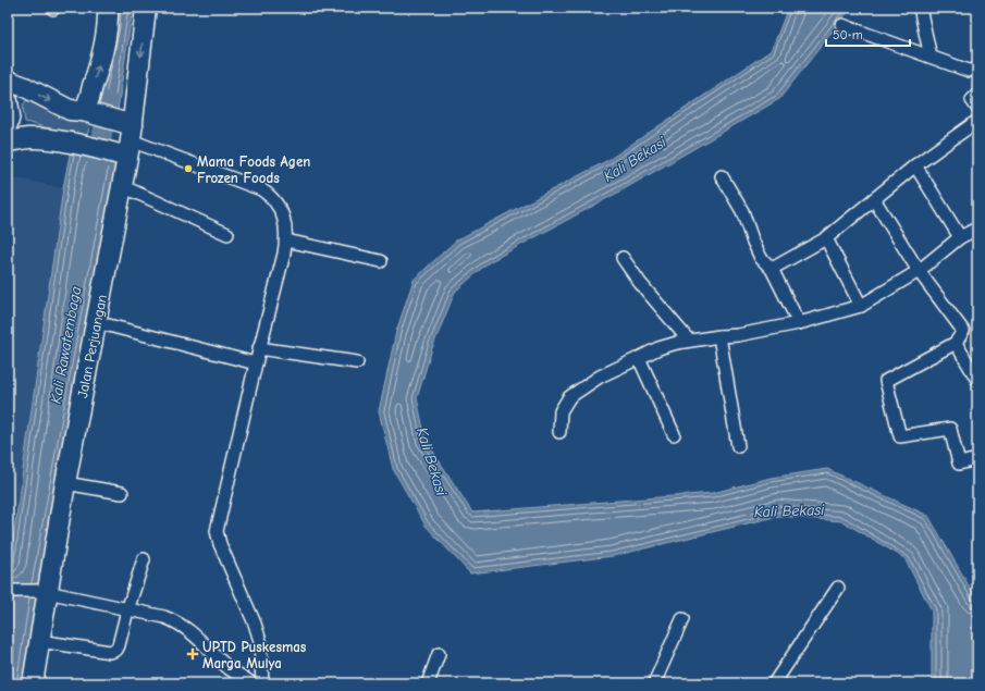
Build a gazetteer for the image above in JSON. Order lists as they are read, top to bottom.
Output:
{
  "streets": {
    "main road": ["Jalan Perjuangan"]
  },
  "water": ["Kali Bekasi", "Kali Rawatembaga"],
  "places": {
    "other": ["Mama Foods Agen Frozen Foods"],
    "health": ["UPTD Puskesmas Marga Mulya"]
  },
  "scale_bar": "50 m"
}
